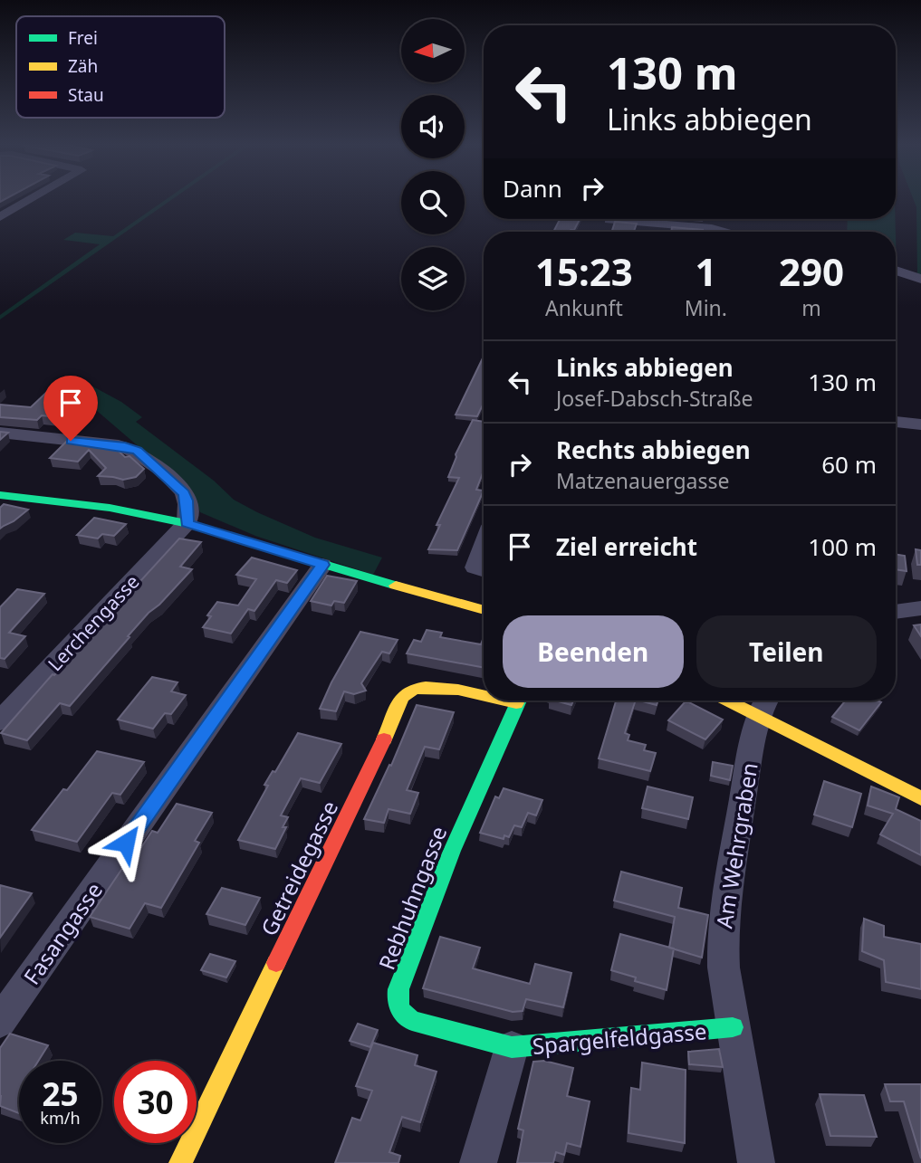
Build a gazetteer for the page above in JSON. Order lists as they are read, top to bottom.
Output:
{
  "streets": {
    "street": [
      "Lerchengasse",
      "Am Wehrgraben",
      "Getreidegasse",
      "Rebhuhngasse",
      "Fasangasse",
      "Spargelfeldgasse"
    ]
  },
  "crossings": [
    ["Am Wehrgraben", "Spargelfeldgasse"],
    ["Rebhuhngasse", "Spargelfeldgasse"]
  ],
  "legend": ["Frei", "Zäh", "Stau"],
  "north": "left",
  "page": {
    "turn": ["130 m", "Links abbiegen"],
    "then": "Dann",
    "eta": [
      "15:23",
      "Ankunft",
      "1",
      "Min.",
      "290",
      "m"
    ],
    "list": [
      {
        "name": "Links abbiegen",
        "note": "Josef-Dabsch-Straße",
        "value": "130 m"
      },
      {
        "name": "Rechts abbiegen",
        "note": "Matzenauergasse",
        "value": "60 m"
      },
      {
        "name": "Ziel erreicht",
        "value": "100 m"
      }
    ],
    "buttons": ["Beenden", "Teilen"],
    "speed": "25 km/h",
    "limit": "30"
  }
}
